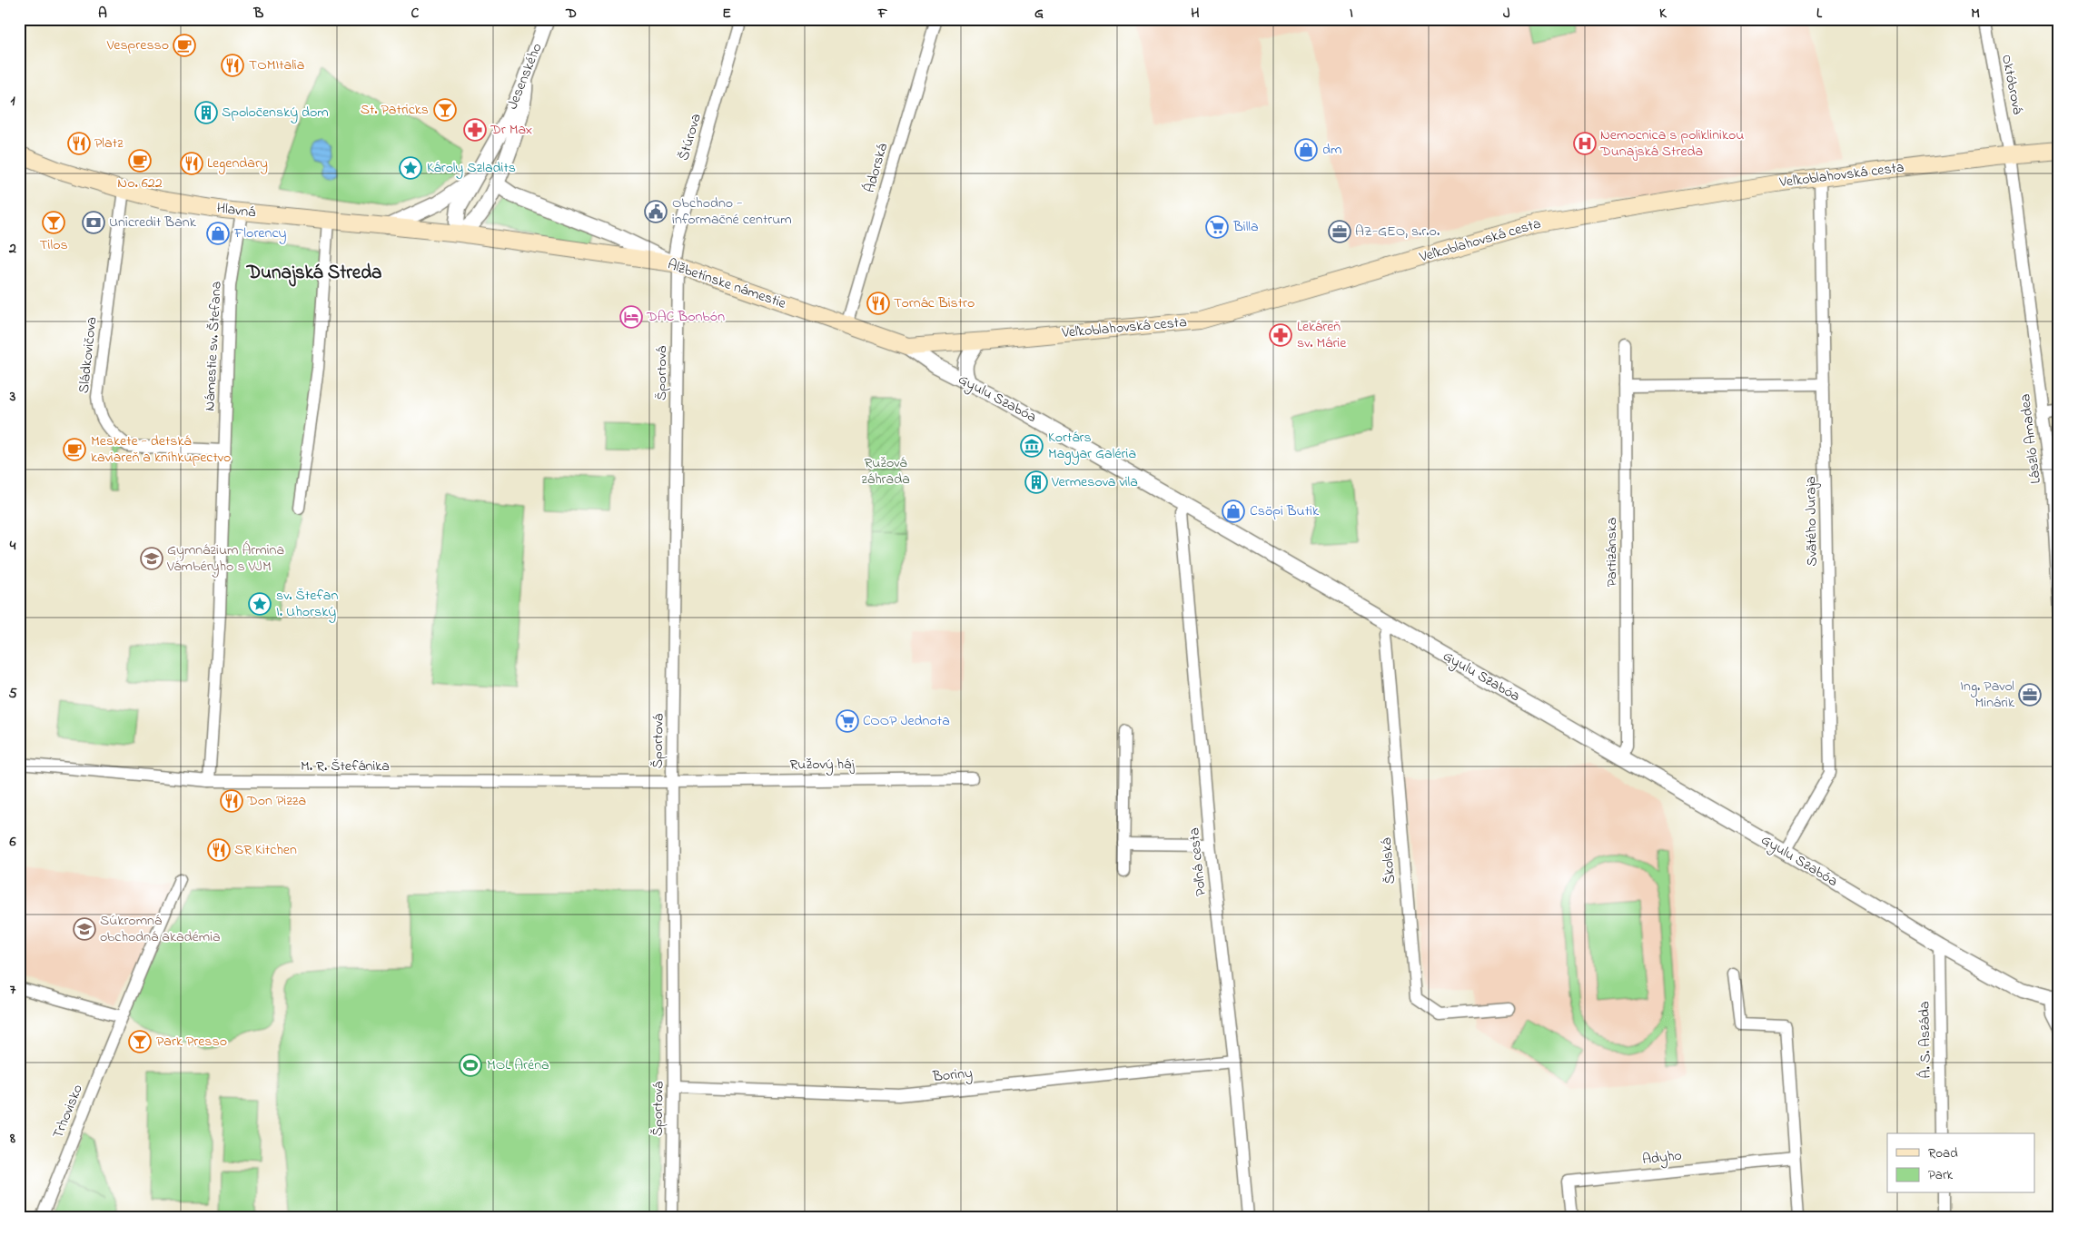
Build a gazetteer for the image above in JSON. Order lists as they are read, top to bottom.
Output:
{
  "streets": {
    "main road": ["Veľkoblahovská cesta", "Hlavná", "Alžbetínske námestie"],
    "street": [
      "Jesenského",
      "Októbrová",
      "Štúrova",
      "Ádorská",
      "Námestie sv. Štefana",
      "Sládkovičova",
      "Športová",
      "Gyulu Szabóa",
      "László Amadea",
      "Svätého Juraja",
      "Partizánska",
      "Ružový háj",
      "M. R. Štefánika",
      "Školská",
      "Poľná cesta",
      "Á. S. Aszáda",
      "Boriny",
      "Trhovisko",
      "Adyho"
    ]
  },
  "crossings": [
    ["Jesenského", "Hlavná"],
    ["Jesenského", "Alžbetínske námestie"],
    ["Októbrová", "Veľkoblahovská cesta"],
    ["Októbrová", "László Amadea"],
    ["Štúrova", "Alžbetínske námestie"],
    ["Štúrova", "Športová"],
    ["Ádorská", "Alžbetínske námestie"],
    ["Veľkoblahovská cesta", "Alžbetínske námestie"],
    ["Veľkoblahovská cesta", "Gyulu Szabóa"],
    ["Veľkoblahovská cesta", "László Amadea"],
    ["Veľkoblahovská cesta", "Svätého Juraja"],
    ["Hlavná", "Alžbetínske námestie"],
    ["Hlavná", "Námestie sv. Štefana"],
    ["Hlavná", "Sládkovičova"],
    ["Alžbetínske námestie", "Športová"],
    ["Alžbetínske námestie", "Gyulu Szabóa"],
    ["Námestie sv. Štefana", "Sládkovičova"],
    ["Námestie sv. Štefana", "M. R. Štefánika"],
    ["Športová", "Ružový háj"],
    ["Športová", "M. R. Štefánika"],
    ["Športová", "Boriny"],
    ["Gyulu Szabóa", "Svätého Juraja"],
    ["Gyulu Szabóa", "Partizánska"],
    ["Gyulu Szabóa", "Školská"],
    ["Gyulu Szabóa", "Poľná cesta"],
    ["Gyulu Szabóa", "Á. S. Aszáda"],
    ["Ružový háj", "M. R. Štefánika"],
    ["Poľná cesta", "Boriny"]
  ],
  "districts": ["Dunajská Streda"],
  "parks": ["Ružová záhrada"],
  "places": {
    "cafe": ["Vespresso", "No. 622", "Meskete - detská kaviareň a kníhkupectvo"],
    "restaurant": [
      "TOMItalia",
      "Platz",
      "Legendary",
      "Tornác Bistro",
      "Don Pizza",
      "SR Kitchen"
    ],
    "bar": ["St. Patricks", "Tilos", "Park Presso"],
    "building": ["Spoločenský dom", "Vermesova vila"],
    "pharmacy": ["Dr Max", "Lekáreň sv. Márie"],
    "hospital": ["Nemocnica s poliklinikou Dunajská Streda"],
    "shop": ["dm", "Florency", "Csöpi Butik"],
    "place": ["Károly Szladits", "sv. Štefan I. Uhorský"],
    "public building": ["Obchodno - informačné centrum"],
    "bank": ["Unicredit Bank"],
    "supermarket": ["Billa", "COOP Jednota"],
    "office": ["AZ-GEO, s.r.o.", "Ing. Pavol Minárik"],
    "hotel": ["DAC Bonbón"],
    "museum": ["Kortárs Magyar Galéria"],
    "school or university": ["Gymnázium Ármina Vámbéryho s VJM", "Súkromná obchodná akadémia"],
    "sports": ["MOL Aréna"]
  },
  "legend": ["Road", "Park"],
  "grid": {
    "columns": [
      "A",
      "B",
      "C",
      "D",
      "E",
      "F",
      "G",
      "H",
      "I",
      "J",
      "K",
      "L",
      "M"
    ],
    "rows": [
      "1",
      "2",
      "3",
      "4",
      "5",
      "6",
      "7",
      "8"
    ]
  }
}
